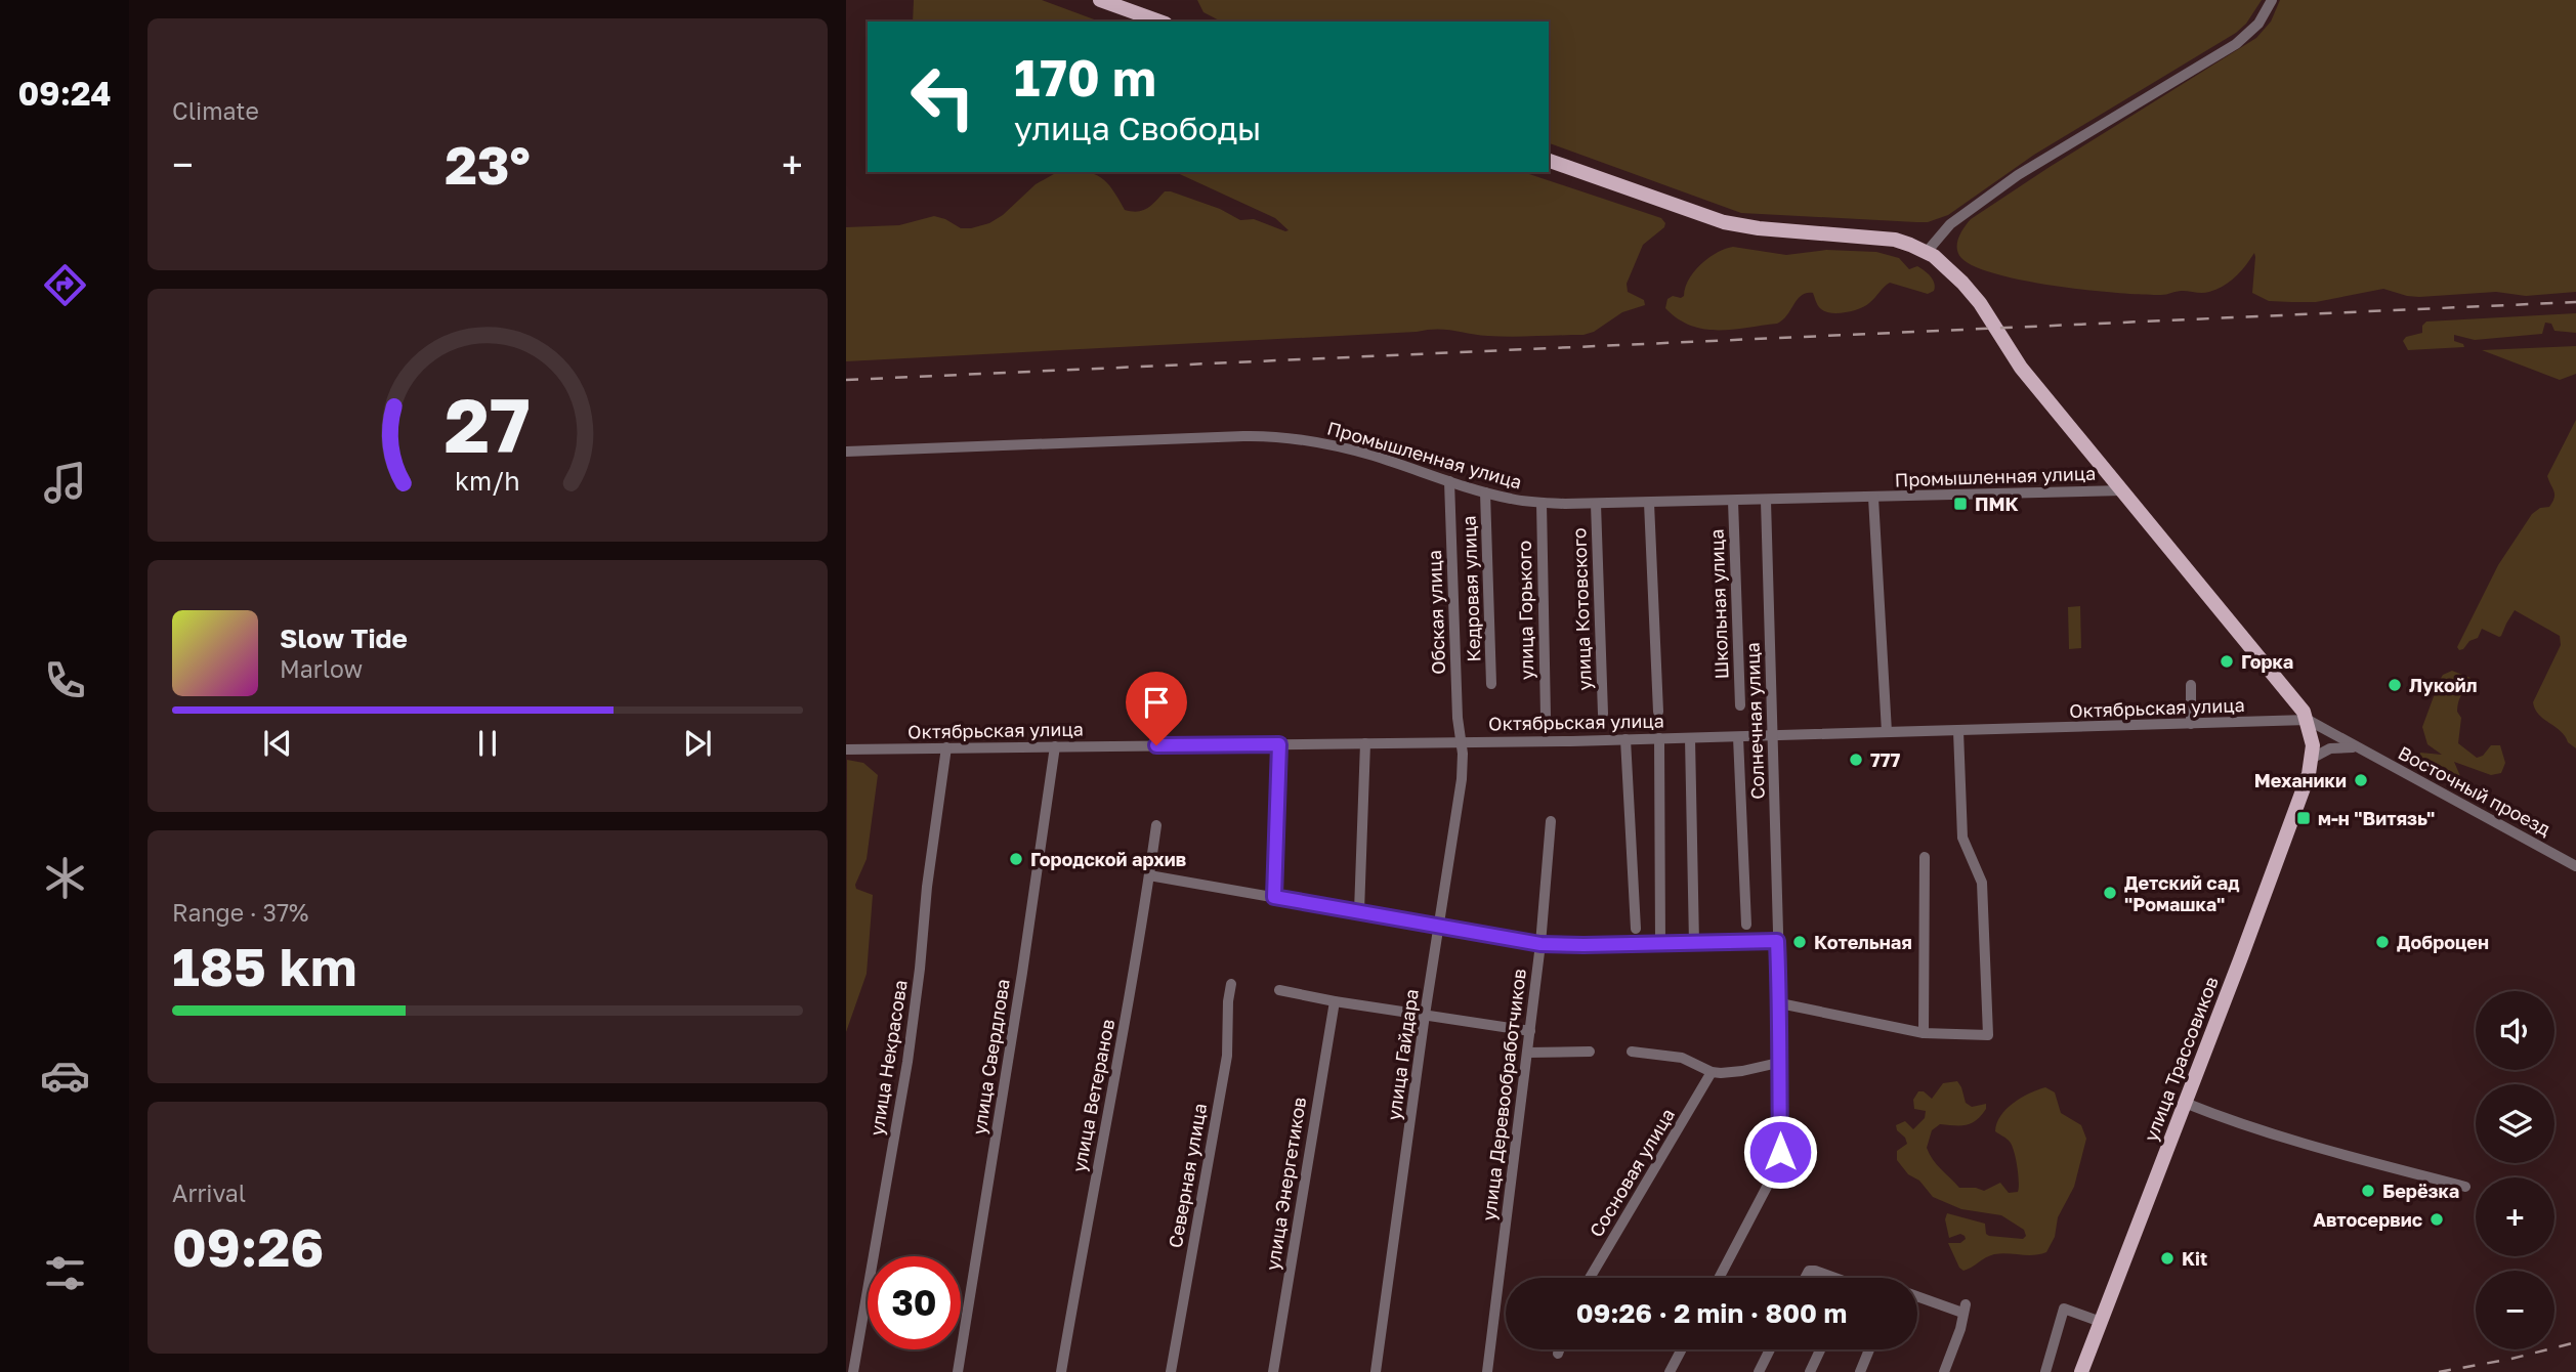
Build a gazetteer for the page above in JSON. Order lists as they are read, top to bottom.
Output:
{
  "streets": {
    "main road": ["улица Трассовиков"],
    "street": [
      "Промышленная улица",
      "Кедровая улица",
      "Школьная улица",
      "улица Котовского",
      "улица Горького",
      "Обская улица",
      "Октябрьская улица",
      "Солнечная улица",
      "Восточный проезд",
      "улица Гайдара",
      "улица Свердлова",
      "улица Некрасова",
      "улица Деревообработчиков",
      "улица Ветеранов",
      "Сосновая улица",
      "Северная улица",
      "улица Энергетиков"
    ]
  },
  "crossings": [
    ["Промышленная улица", "Кедровая улица"],
    ["Промышленная улица", "Школьная улица"],
    ["Промышленная улица", "улица Котовского"],
    ["Промышленная улица", "улица Горького"],
    ["Промышленная улица", "Обская улица"],
    ["Промышленная улица", "Солнечная улица"],
    ["Обская улица", "Октябрьская улица"],
    ["Обская улица", "улица Гайдара"],
    ["Октябрьская улица", "Солнечная улица"],
    ["Октябрьская улица", "Восточный проезд"],
    ["Октябрьская улица", "улица Гайдара"],
    ["Октябрьская улица", "улица Свердлова"],
    ["Октябрьская улица", "улица Некрасова"]
  ],
  "places": {
    "transit": ["ПМК", "м-н \"Витязь\""],
    "other": [
      "Горка",
      "Лукойл",
      "777",
      "Механики",
      "Городской архив",
      "Детский сад \"Ромашка\"",
      "Котельная",
      "Доброцен",
      "Берёзка",
      "Автосервис",
      "Kit"
    ]
  },
  "page": {
    "tabs": "09:24",
    "tile": [
      "Climate",
      ["Range · 37%", "185 km"],
      ["Arrival", "09:26"]
    ],
    "turn": ["170 m", "улица Свободы"],
    "heat": ["−", "23°", "+"],
    "song": ["Slow Tide", "Marlow"],
    "map_buttons": ["+", "−"],
    "limit": "30",
    "trip": "09:26 · 2 min · 800 m",
    "gauge": ["27", "km/h"]
  }
}
